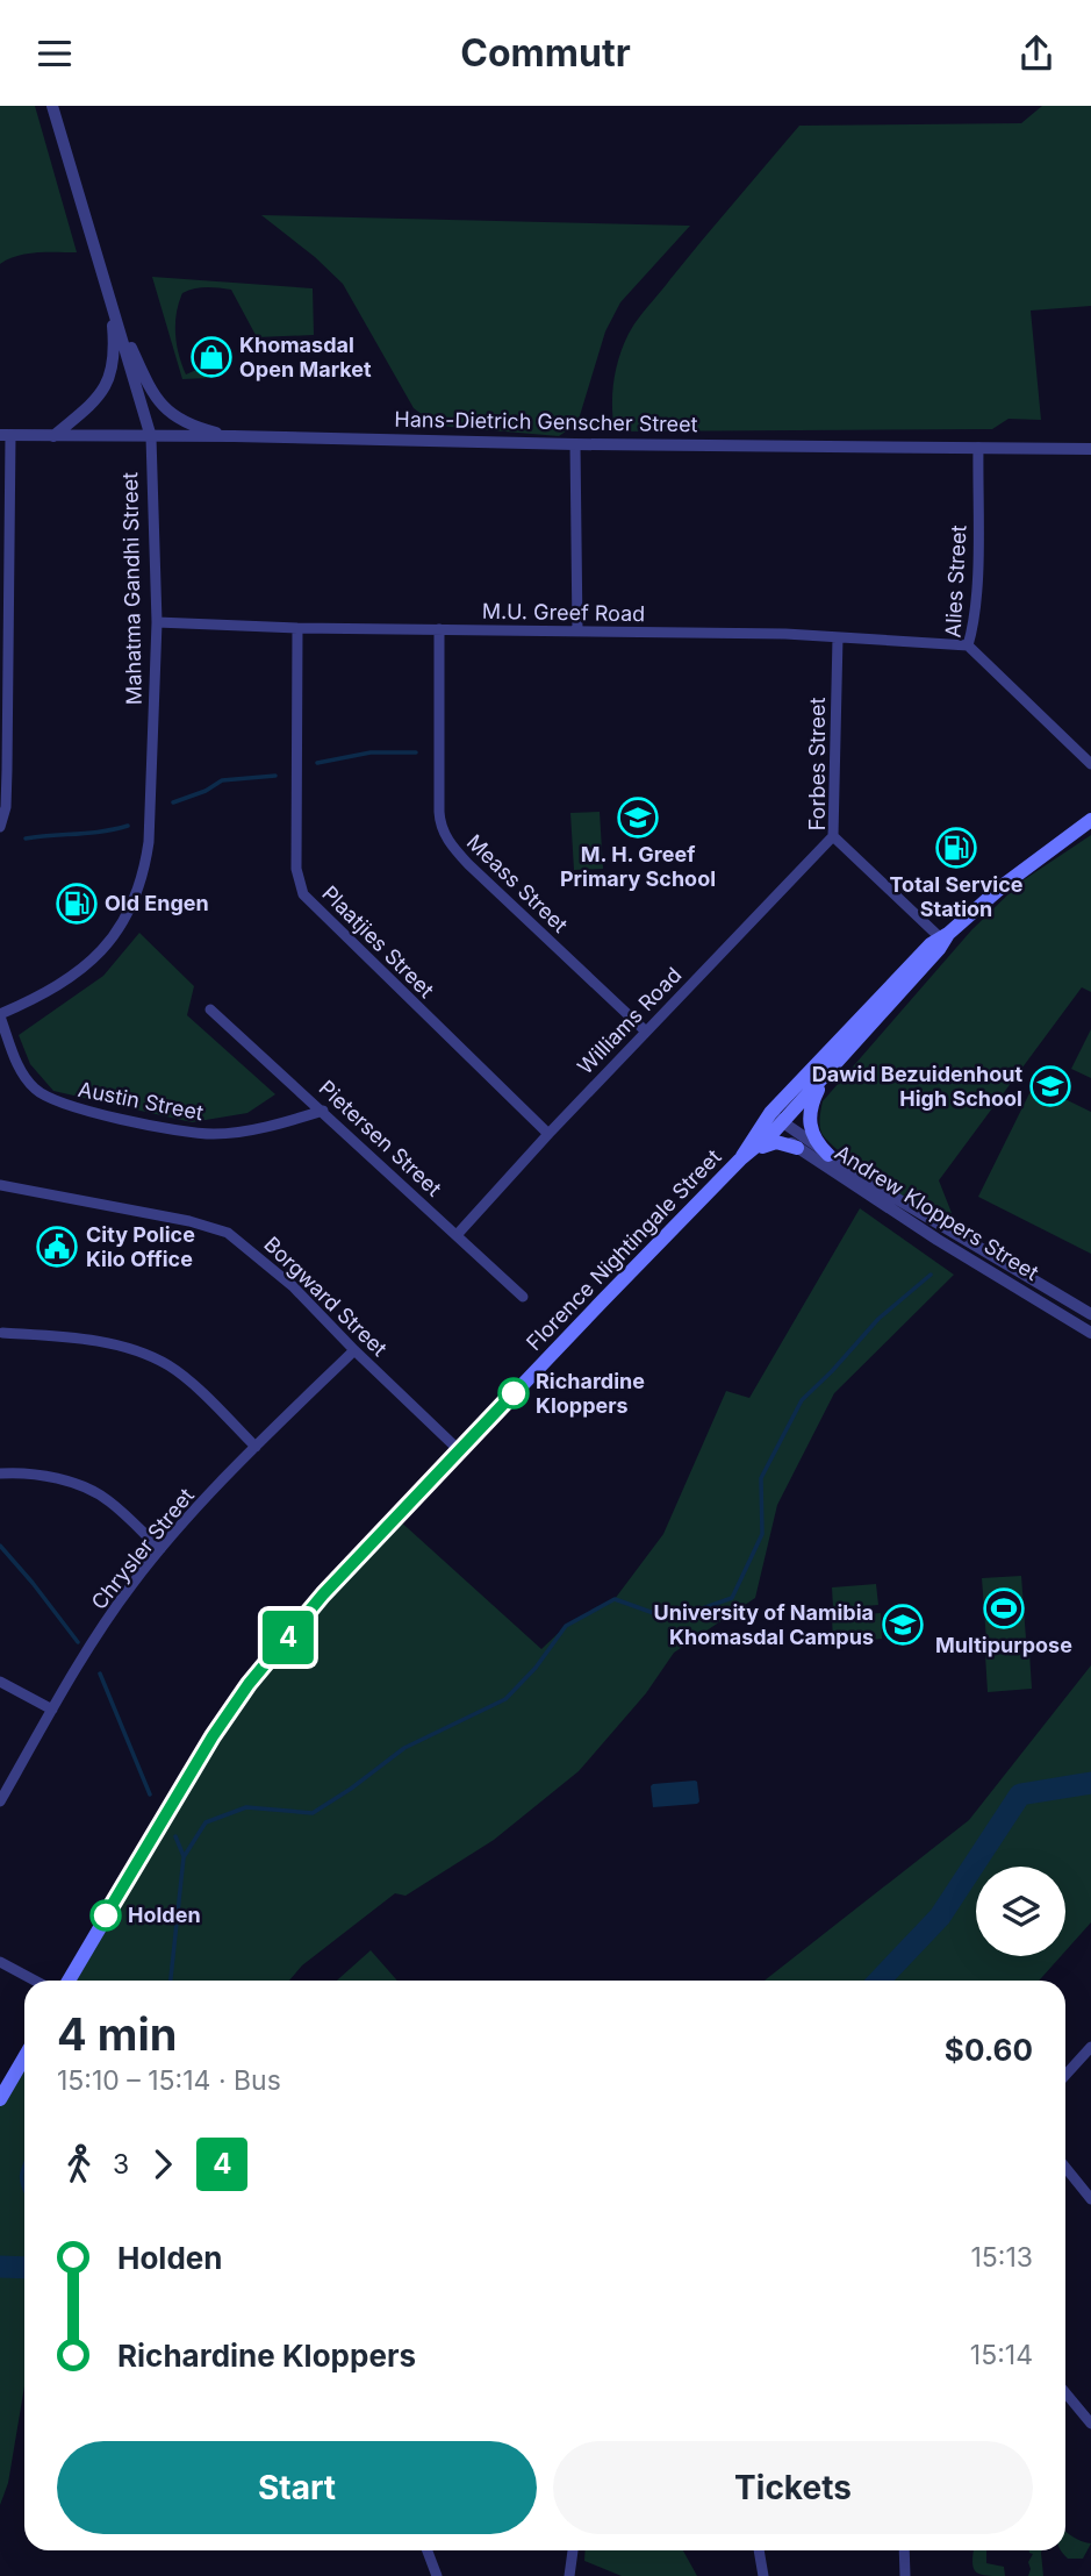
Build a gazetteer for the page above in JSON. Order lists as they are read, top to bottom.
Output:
{
  "streets": {
    "main road": ["Florence Nightingale Street"],
    "street": [
      "Hans-Dietrich Genscher Street",
      "Alies Street",
      "Mahatma Gandhi Street",
      "M.U. Greef Road",
      "Forbes Street",
      "Meass Street",
      "Plaatjies Street",
      "Williams Road",
      "Austin Street",
      "Pietersen Street",
      "Andrew Kloppers Street",
      "Borgward Street",
      "Chrysler Street"
    ]
  },
  "crossings": [
    ["Hans-Dietrich Genscher Street", "Alies Street"],
    ["Hans-Dietrich Genscher Street", "Mahatma Gandhi Street"],
    ["Alies Street", "M.U. Greef Road"],
    ["Mahatma Gandhi Street", "M.U. Greef Road"],
    ["Mahatma Gandhi Street", "Austin Street"],
    ["M.U. Greef Road", "Forbes Street"],
    ["M.U. Greef Road", "Meass Street"],
    ["M.U. Greef Road", "Plaatjies Street"],
    ["Forbes Street", "Williams Road"],
    ["Forbes Street", "Florence Nightingale Street"],
    ["Meass Street", "Williams Road"],
    ["Plaatjies Street", "Williams Road"],
    ["Williams Road", "Pietersen Street"],
    ["Austin Street", "Pietersen Street"],
    ["Andrew Kloppers Street", "Florence Nightingale Street"],
    ["Florence Nightingale Street", "Borgward Street"],
    ["Borgward Street", "Chrysler Street"]
  ],
  "places": {
    "shop": ["Khomasdal Open Market"],
    "school or university": ["M. H. Greef Primary School", "Dawid Bezuidenhout High School", "University of Namibia Khomasdal Campus"],
    "fuel station": ["Total Service Station", "Old Engen"],
    "public building": ["City Police Kilo Office"],
    "other": ["Richardine Kloppers", "Holden"],
    "sports": ["Multipurpose"]
  },
  "lines": ["bus line 4"],
  "page": {
    "header": "Commutr",
    "on_map": "4",
    "heading": ["4 min", "15:10 – 15:14 · Bus", "$0.60"],
    "legs": ["3", "4"],
    "list": [
      {
        "name": "Holden",
        "value": "15:13"
      },
      {
        "name": "Richardine Kloppers",
        "value": "15:14"
      }
    ],
    "buttons": ["Start", "Tickets"]
  }
}
